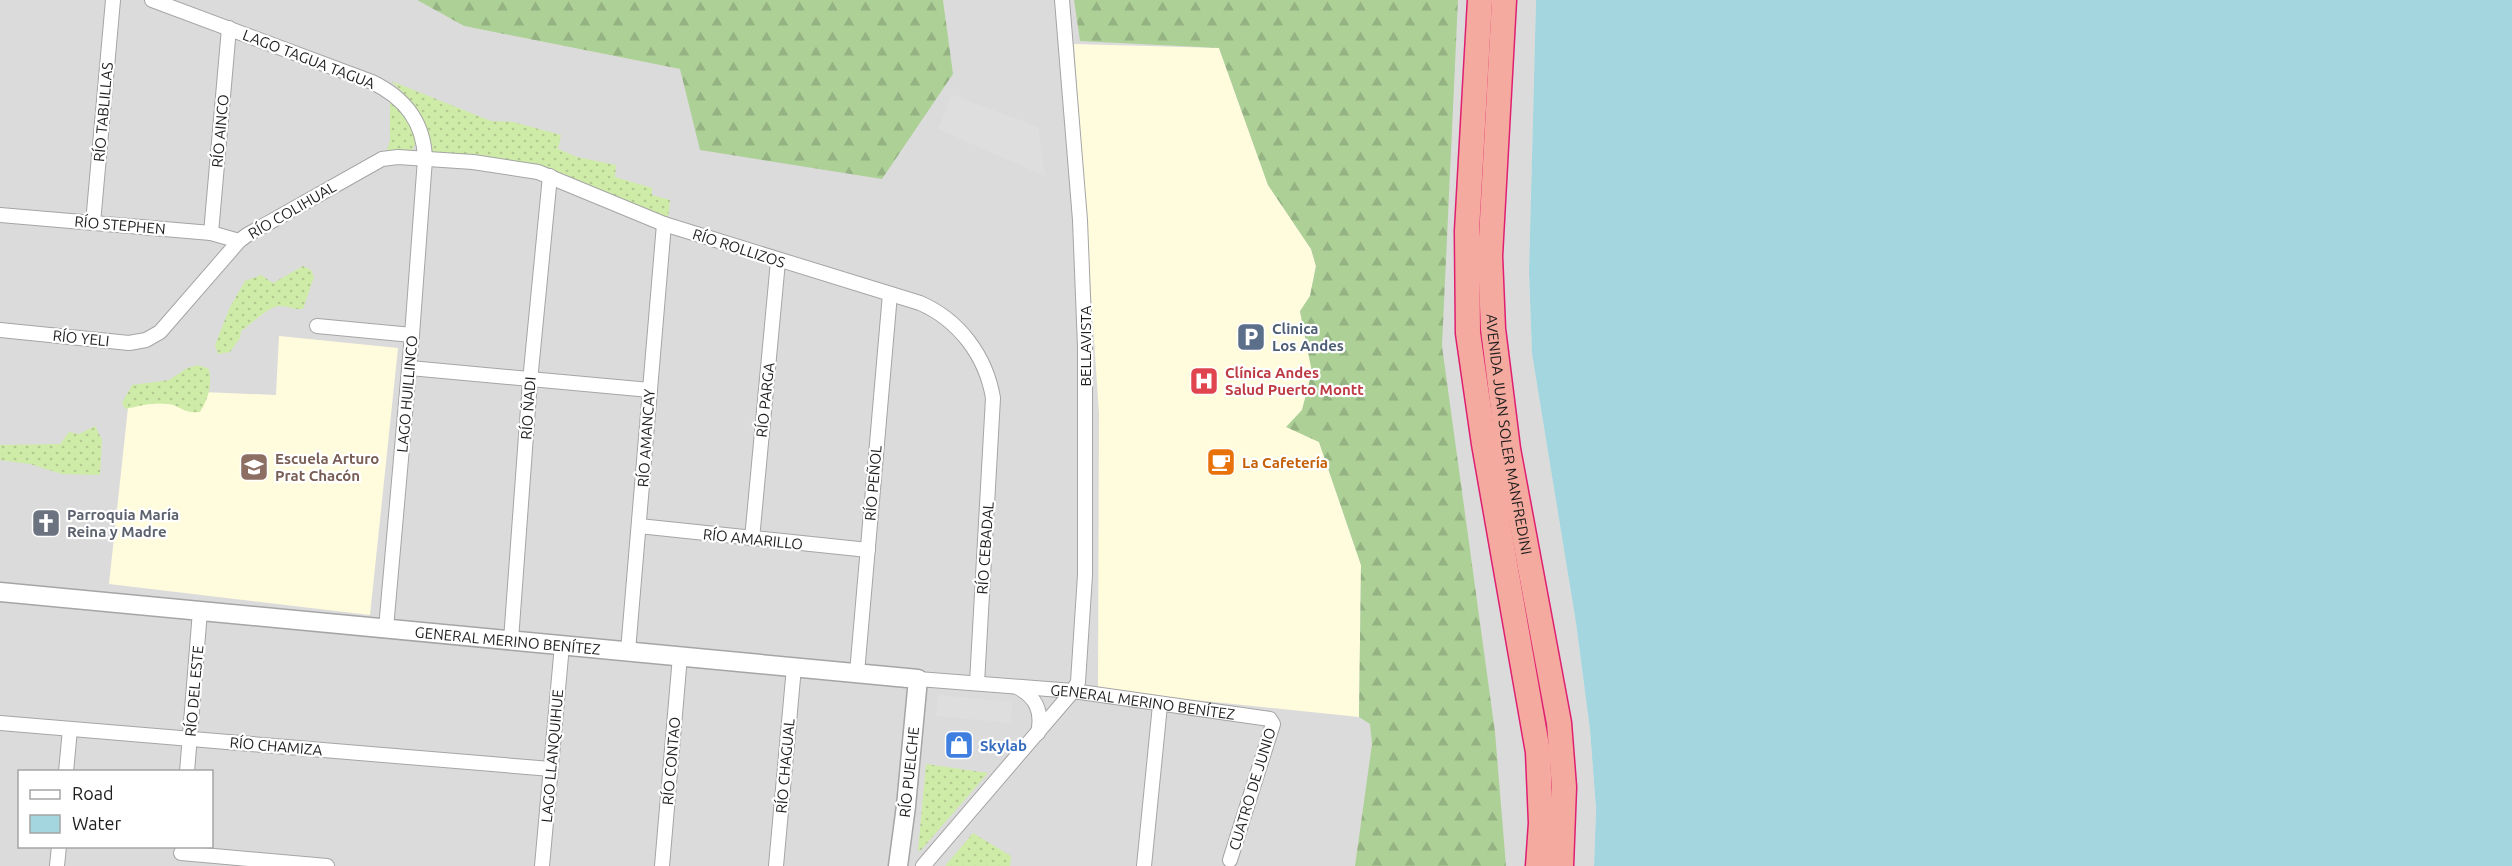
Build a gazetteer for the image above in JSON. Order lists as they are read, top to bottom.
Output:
{
  "streets": {
    "highway": ["AVENIDA JUAN SOLER MANFREDINI"],
    "street": [
      "LAGO TAGUA TAGUA",
      "RÍO TABLILLAS",
      "RÍO AINCO",
      "RÍO COLIHUAL",
      "RÍO STEPHEN",
      "RÍO ROLLIZOS",
      "RÍO YELI",
      "BELLAVISTA",
      "LAGO HUILLINCO",
      "RÍO PARGA",
      "RÍO ÑADI",
      "RÍO AMANCAY",
      "RÍO PEÑOL",
      "RÍO AMARILLO",
      "RÍO CEBADAL",
      "GENERAL MERINO BENÍTEZ",
      "RÍO DEL ESTE",
      "RÍO CHAMIZA",
      "LAGO LLANQUIHUE",
      "RÍO CONTAO",
      "RÍO CHAGUAL",
      "RÍO PUELCHE",
      "CUATRO DE JUNIO"
    ]
  },
  "crossings": [
    ["LAGO TAGUA TAGUA", "RÍO AINCO"],
    ["LAGO TAGUA TAGUA", "RÍO COLIHUAL"],
    ["LAGO TAGUA TAGUA", "RÍO ROLLIZOS"],
    ["LAGO TAGUA TAGUA", "LAGO HUILLINCO"],
    ["RÍO TABLILLAS", "RÍO STEPHEN"],
    ["RÍO AINCO", "RÍO STEPHEN"],
    ["RÍO COLIHUAL", "RÍO STEPHEN"],
    ["RÍO COLIHUAL", "RÍO ROLLIZOS"],
    ["RÍO COLIHUAL", "RÍO YELI"],
    ["RÍO COLIHUAL", "LAGO HUILLINCO"],
    ["RÍO ROLLIZOS", "LAGO HUILLINCO"],
    ["RÍO ROLLIZOS", "RÍO PARGA"],
    ["RÍO ROLLIZOS", "RÍO ÑADI"],
    ["RÍO ROLLIZOS", "RÍO AMANCAY"],
    ["RÍO ROLLIZOS", "RÍO PEÑOL"],
    ["RÍO ROLLIZOS", "RÍO CEBADAL"],
    ["BELLAVISTA", "GENERAL MERINO BENÍTEZ"],
    ["LAGO HUILLINCO", "GENERAL MERINO BENÍTEZ"],
    ["RÍO PARGA", "RÍO AMARILLO"],
    ["RÍO ÑADI", "GENERAL MERINO BENÍTEZ"],
    ["RÍO AMANCAY", "RÍO AMARILLO"],
    ["RÍO AMANCAY", "GENERAL MERINO BENÍTEZ"],
    ["RÍO PEÑOL", "RÍO AMARILLO"],
    ["RÍO PEÑOL", "GENERAL MERINO BENÍTEZ"],
    ["RÍO CEBADAL", "GENERAL MERINO BENÍTEZ"],
    ["GENERAL MERINO BENÍTEZ", "RÍO DEL ESTE"],
    ["GENERAL MERINO BENÍTEZ", "LAGO LLANQUIHUE"],
    ["GENERAL MERINO BENÍTEZ", "RÍO CONTAO"],
    ["GENERAL MERINO BENÍTEZ", "RÍO CHAGUAL"],
    ["GENERAL MERINO BENÍTEZ", "RÍO PUELCHE"],
    ["GENERAL MERINO BENÍTEZ", "CUATRO DE JUNIO"],
    ["RÍO DEL ESTE", "RÍO CHAMIZA"],
    ["RÍO CHAMIZA", "LAGO LLANQUIHUE"]
  ],
  "places": {
    "parking": ["Clinica Los Andes"],
    "hospital": ["Clínica Andes Salud Puerto Montt"],
    "cafe": ["La Cafetería"],
    "school or university": ["Escuela Arturo Prat Chacón"],
    "church": ["Parroquia María Reina y Madre"],
    "shop": ["Skylab"]
  },
  "legend": ["Road", "Water"]
}
